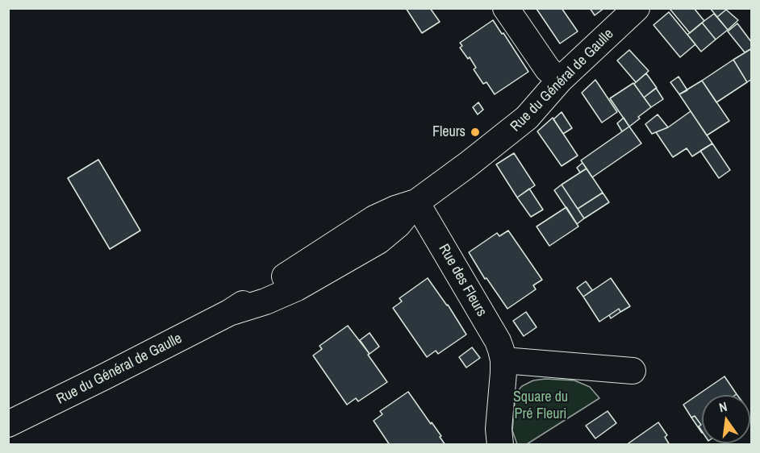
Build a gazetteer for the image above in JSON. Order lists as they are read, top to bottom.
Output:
{
  "streets": {
    "street": ["Rue du Général de Gaulle", "Rue des Fleurs"]
  },
  "crossings": [
    ["Rue du Général de Gaulle", "Rue des Fleurs"]
  ],
  "parks": ["Square du Pré Fleuri"],
  "places": ["Fleurs"],
  "north": "top"
}
